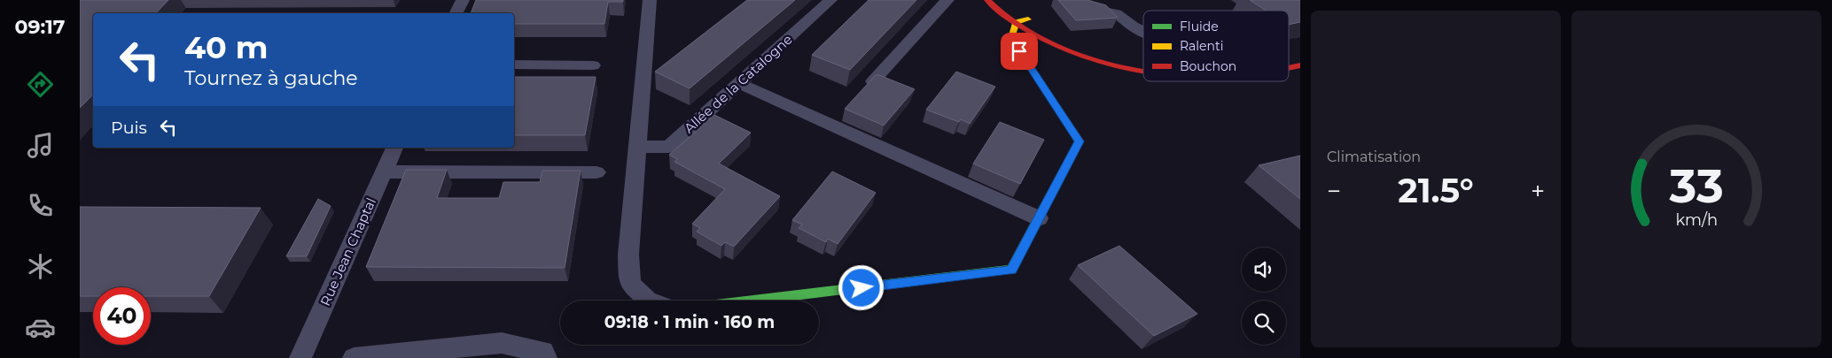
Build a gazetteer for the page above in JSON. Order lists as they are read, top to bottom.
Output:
{
  "streets": {
    "street": ["Allée de la Catalogne", "Rue Jean Chaptal"]
  },
  "legend": ["Fluide", "Ralenti", "Bouchon"],
  "page": {
    "tabs": "09:17",
    "tile": "Climatisation",
    "turn": ["40 m", "Tournez à gauche"],
    "then": "Puis",
    "heat": ["−", "21.5°", "+"],
    "limit": "40",
    "trip": "09:18 · 1 min · 160 m",
    "gauge": ["33", "km/h"]
  }
}
